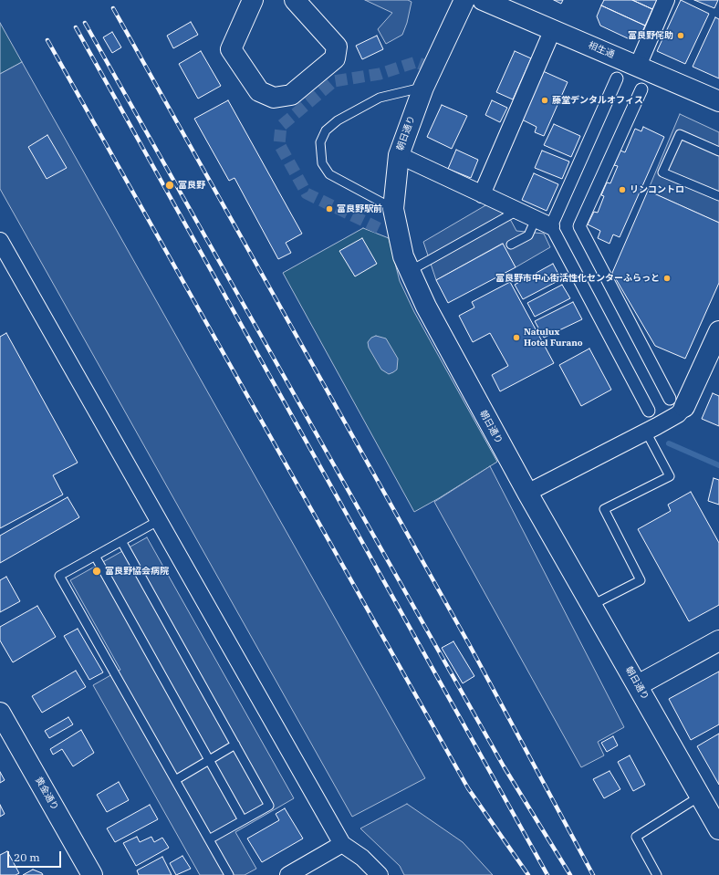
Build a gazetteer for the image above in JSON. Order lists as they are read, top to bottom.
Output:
{
  "streets": {
    "street": ["相生通", "朝日通り", "黄金通り"]
  },
  "places": [
    "富良野侘助",
    "藤堂デンタルオフィス",
    "富良野",
    "リンコントロ",
    "富良野駅前",
    "富良野市中心街活性化センターふらっと",
    "Natulux Hotel Furano",
    "富良野協会病院"
  ],
  "scale_bar": "20 m"
}
